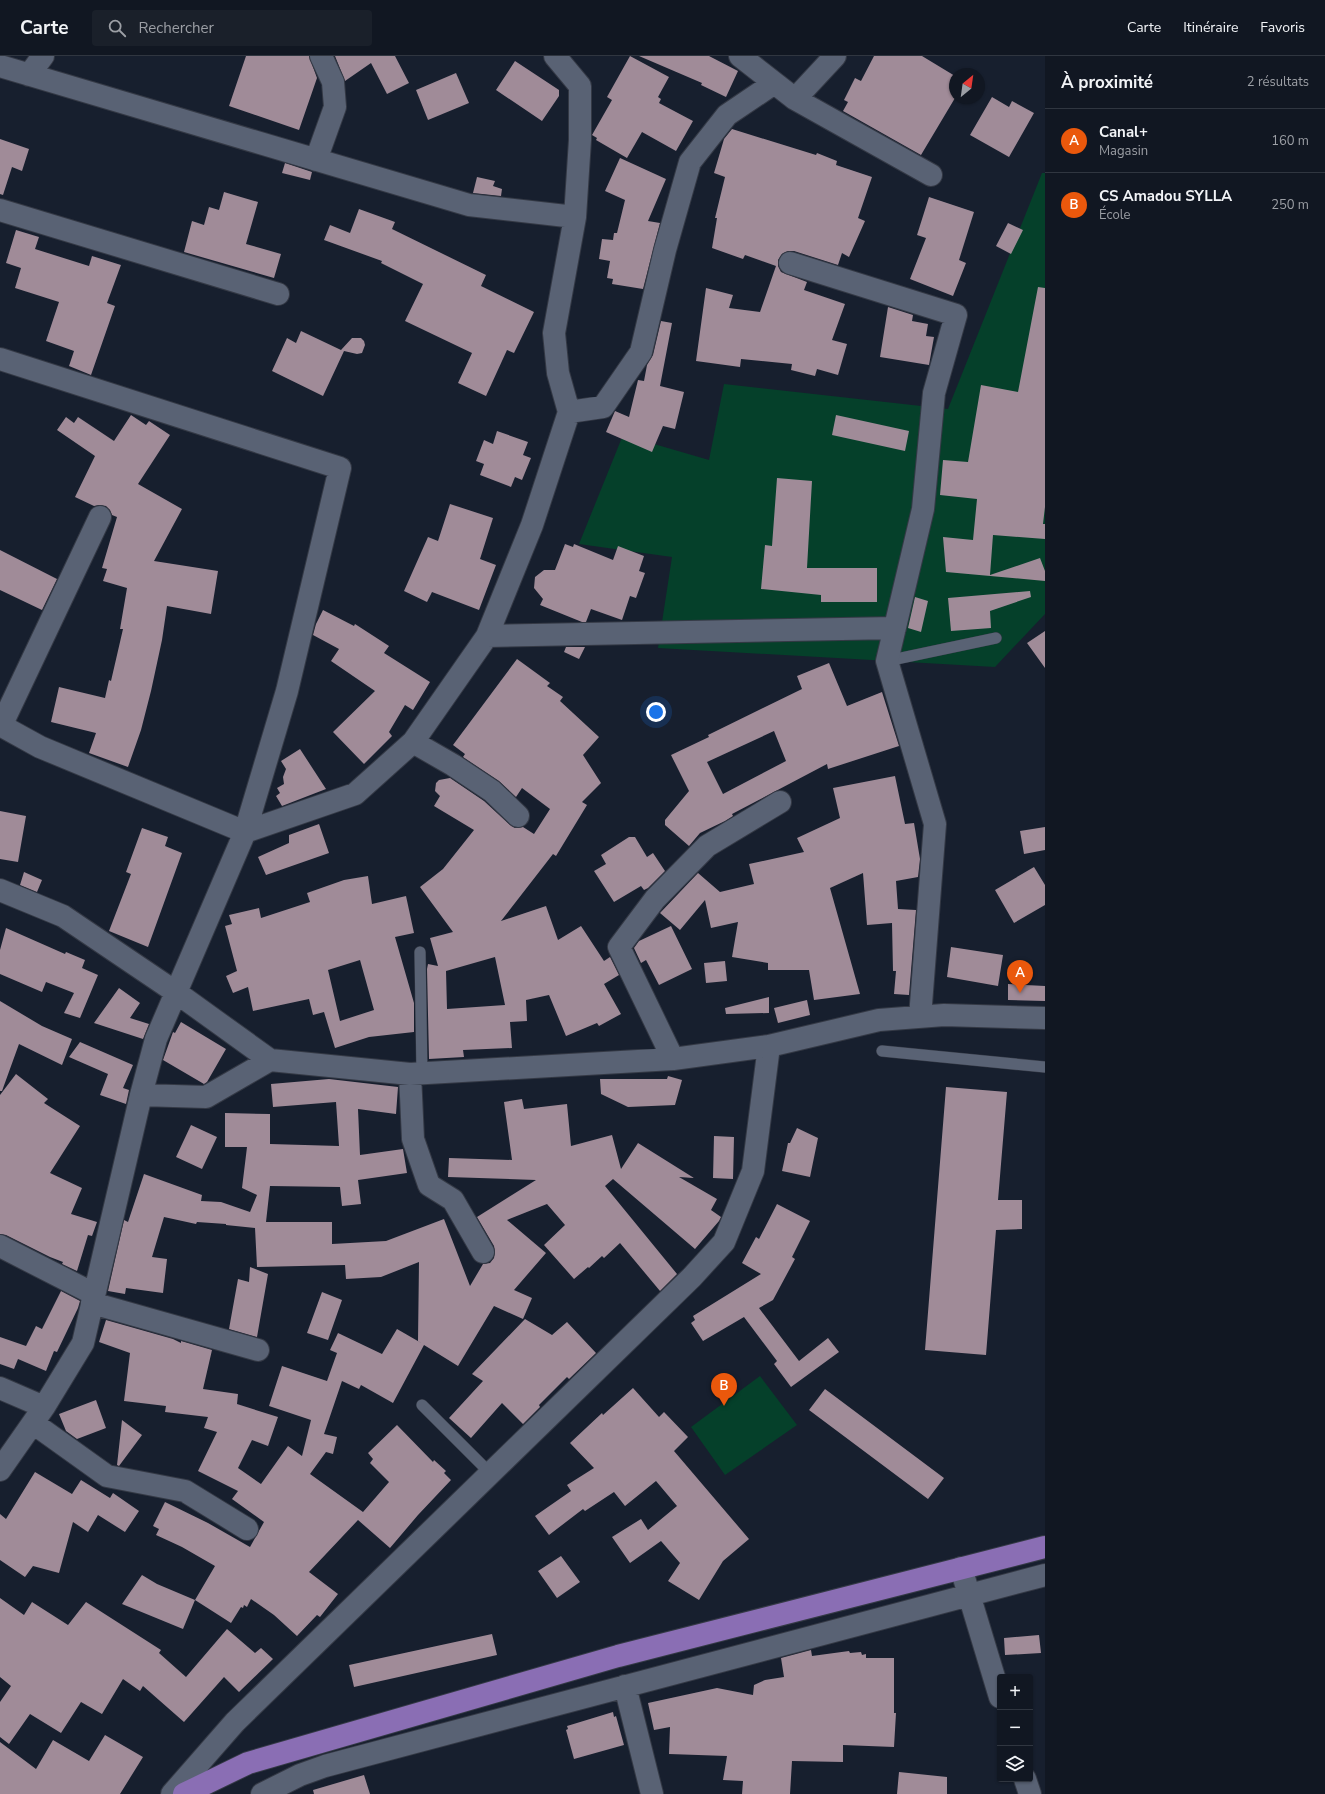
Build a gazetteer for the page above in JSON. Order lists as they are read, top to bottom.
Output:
{
  "north": "top right",
  "page": {
    "header": "Carte",
    "search": "Rechercher",
    "nav": ["Carte", "Itinéraire", "Favoris"],
    "heading": ["À proximité", "2 résultats"],
    "list": [
      {
        "mark": "A",
        "name": "Canal+",
        "note": "Magasin",
        "value": "160 m"
      },
      {
        "mark": "B",
        "name": "CS Amadou SYLLA",
        "note": "École",
        "value": "250 m"
      }
    ],
    "pins": ["A", "B"],
    "map_buttons": ["+", "−"]
  }
}
